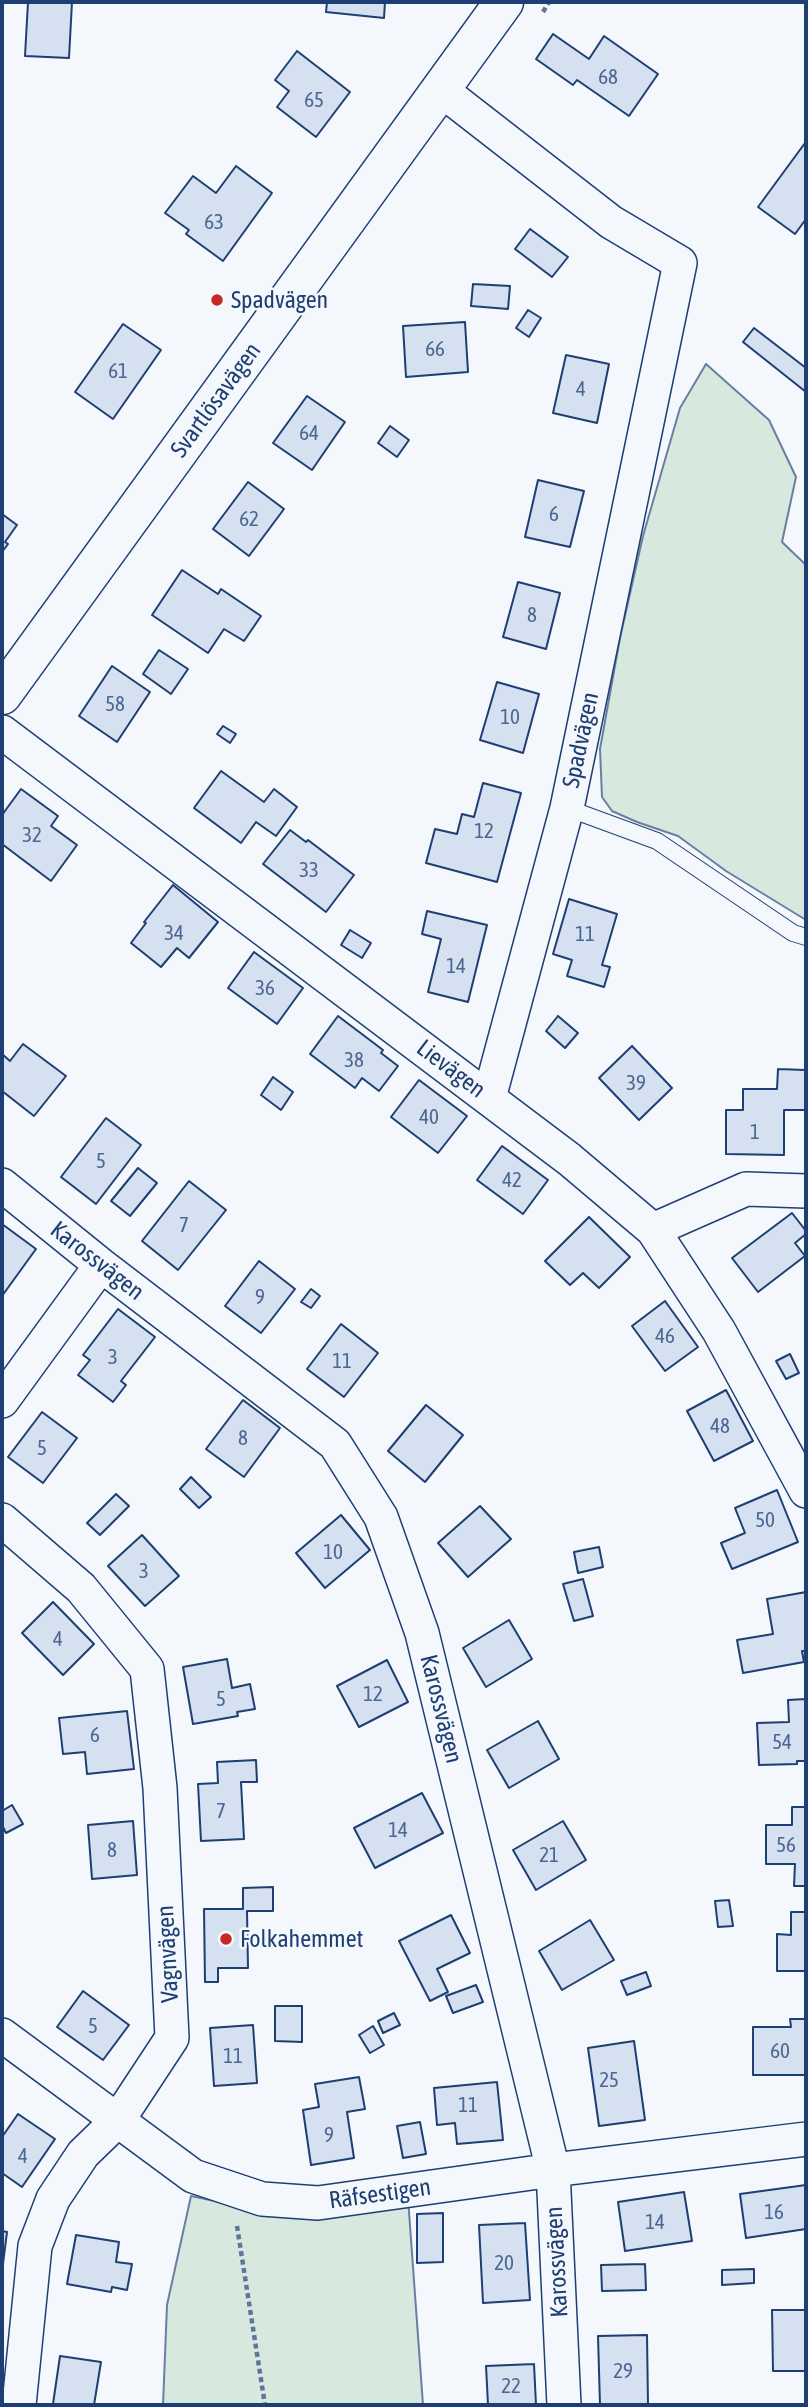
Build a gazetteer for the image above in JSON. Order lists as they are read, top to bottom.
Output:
{
  "streets": {
    "street": [
      "Svartlösavägen",
      "Spadvägen",
      "Lievägen",
      "Karossvägen",
      "Vagnvägen",
      "Räfsestigen"
    ]
  },
  "crossings": [
    ["Svartlösavägen", "Spadvägen"],
    ["Spadvägen", "Lievägen"],
    ["Karossvägen", "Räfsestigen"],
    ["Vagnvägen", "Räfsestigen"]
  ],
  "places": ["Spadvägen", "Folkahemmet"],
  "house_numbers": [
    "68",
    "65",
    "63",
    "66",
    "61",
    "4",
    "64",
    "6",
    "62",
    "8",
    "58",
    "10",
    "12",
    "32",
    "33",
    "34",
    "11",
    "14",
    "36",
    "38",
    "39",
    "40",
    "1",
    "5",
    "42",
    "7",
    "9",
    "46",
    "3",
    "11",
    "48",
    "8",
    "5",
    "50",
    "10",
    "3",
    "4",
    "12",
    "5",
    "6",
    "54",
    "7",
    "14",
    "56",
    "8",
    "21",
    "5",
    "60",
    "11",
    "25",
    "11",
    "9",
    "4",
    "16",
    "14",
    "20",
    "29",
    "22"
  ]
}
